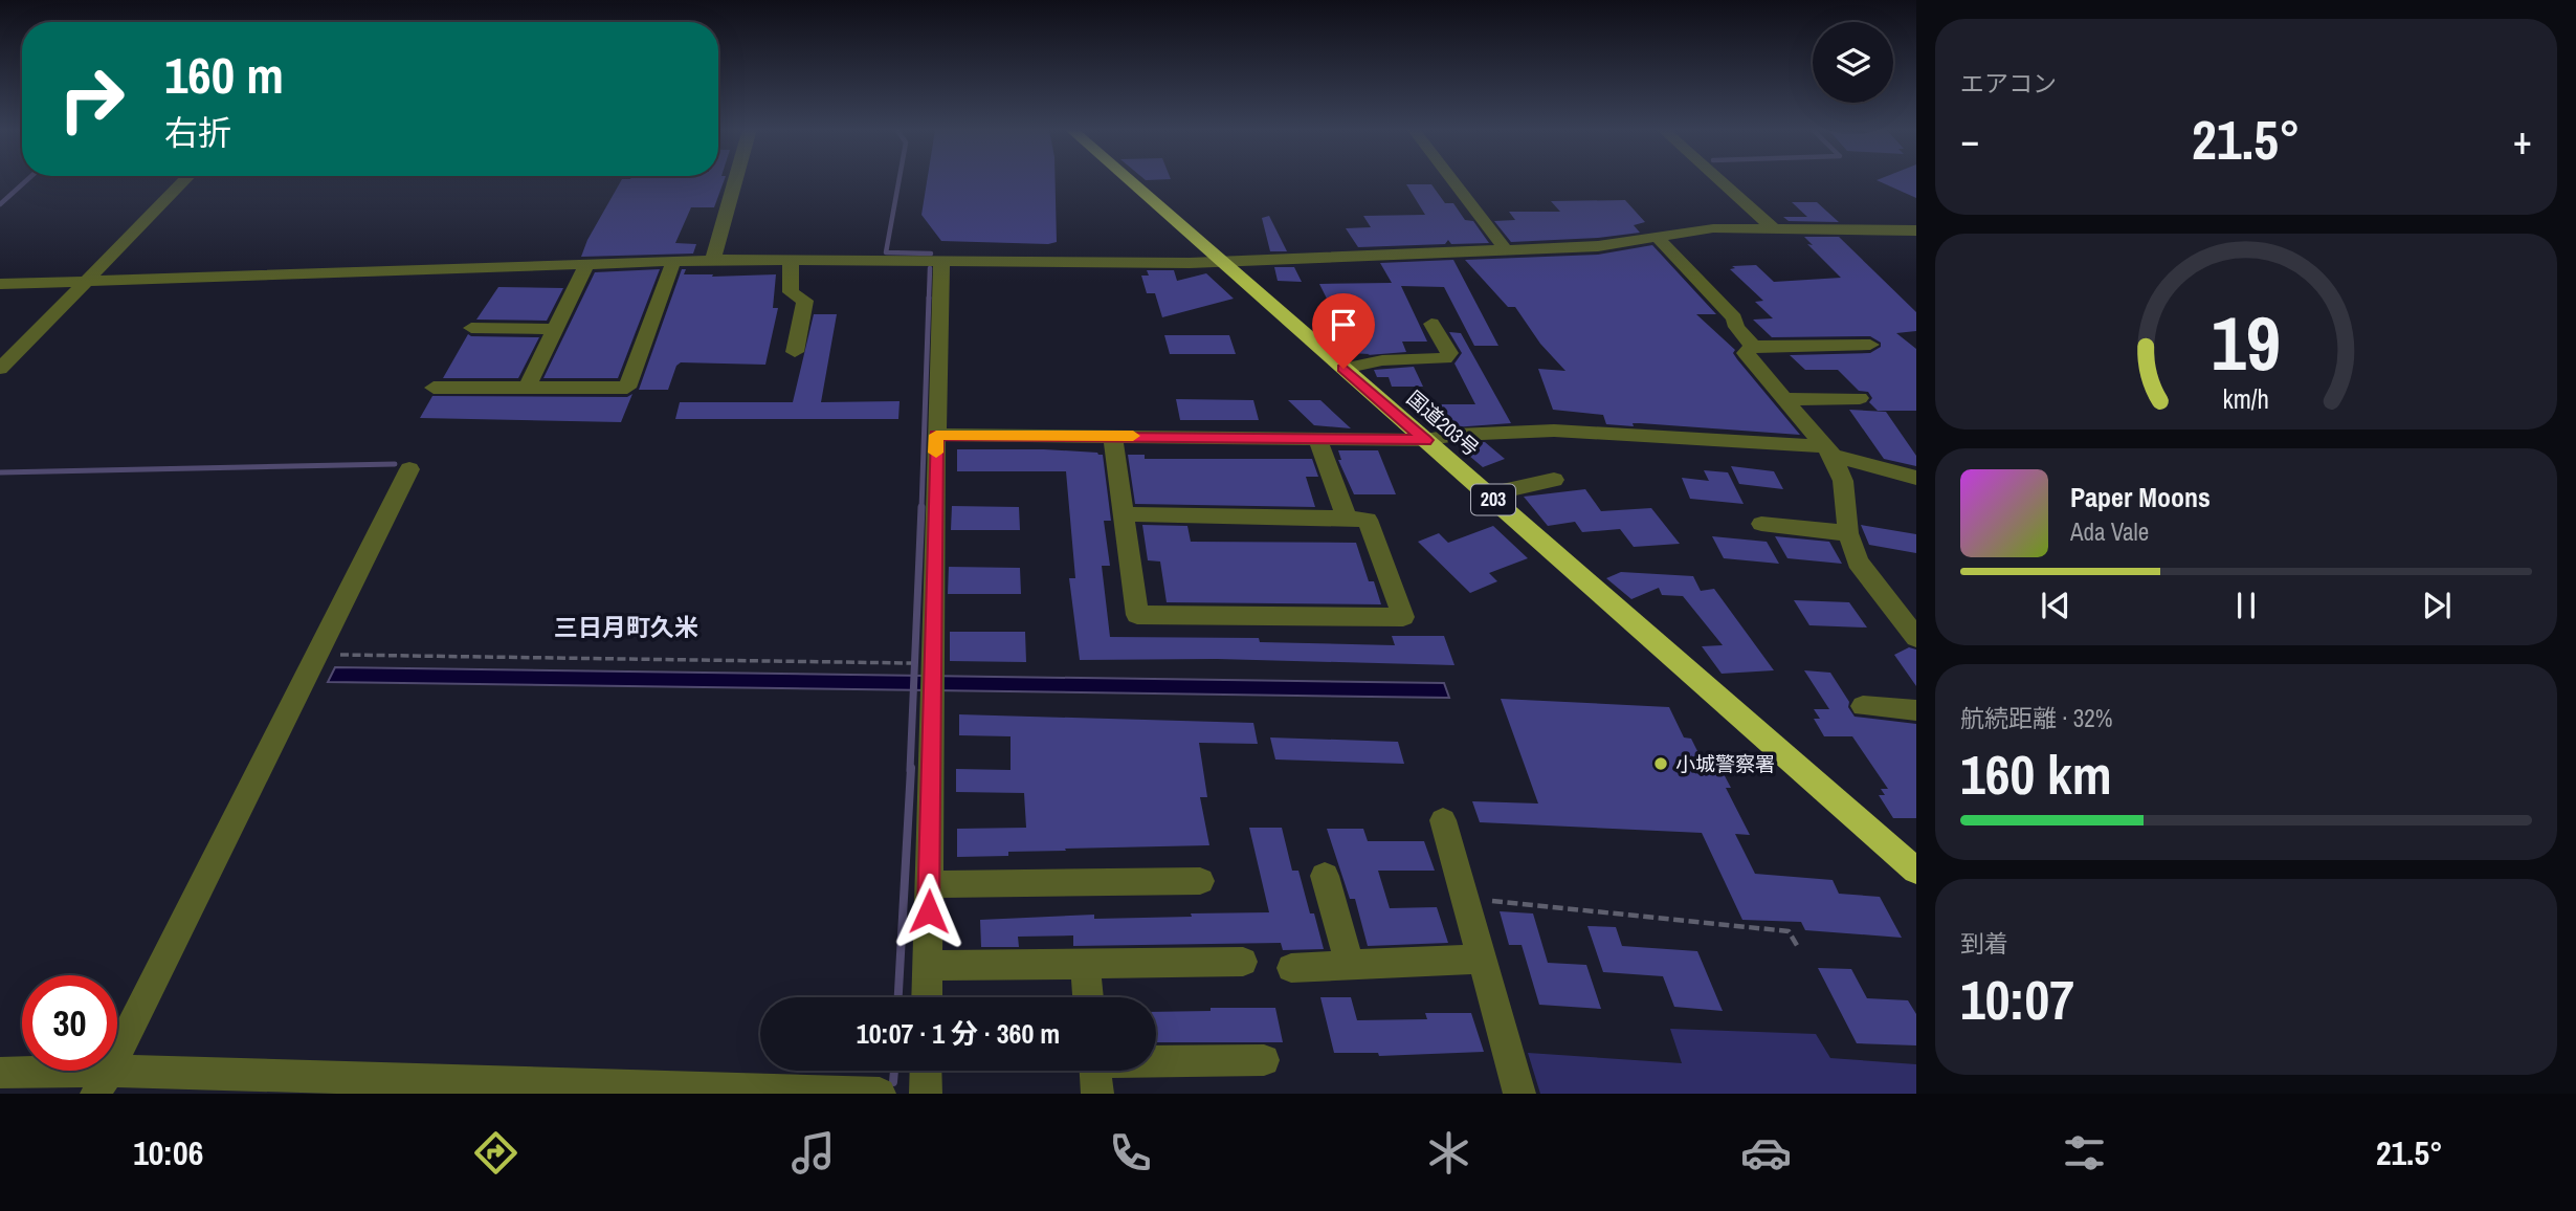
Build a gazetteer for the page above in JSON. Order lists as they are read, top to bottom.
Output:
{
  "streets": {
    "highway": ["国道203号", "203"]
  },
  "districts": ["三日月町久米"],
  "places": ["小城警察署"],
  "page": {
    "tile": [
      "エアコン",
      ["航続距離 · 32%", "160 km"],
      ["到着", "10:07"]
    ],
    "turn": ["160 m", "右折"],
    "heat": ["−", "21.5°", "+"],
    "song": ["Paper Moons", "Ada Vale"],
    "limit": "30",
    "trip": "10:07 · 1 分 · 360 m",
    "tabs": ["10:06", "21.5°"],
    "gauge": ["19", "km/h"]
  }
}
